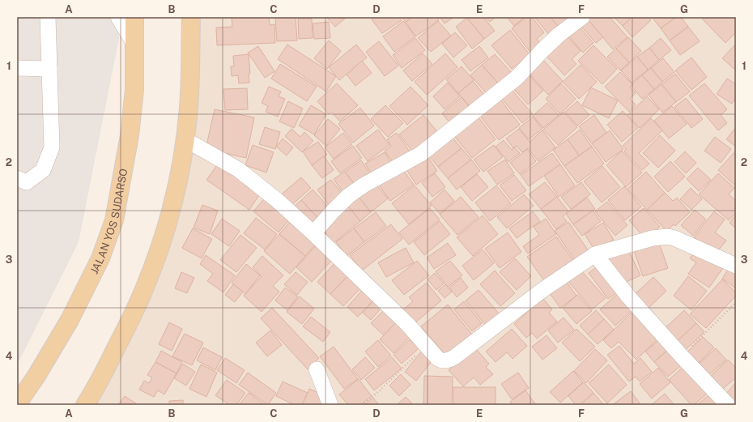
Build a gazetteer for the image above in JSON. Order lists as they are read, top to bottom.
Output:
{
  "streets": {
    "main road": ["JALAN YOS SUDARSO"]
  },
  "grid": {
    "columns": [
      "A",
      "B",
      "C",
      "D",
      "E",
      "F",
      "G"
    ],
    "rows": [
      "1",
      "2",
      "3",
      "4"
    ]
  }
}
